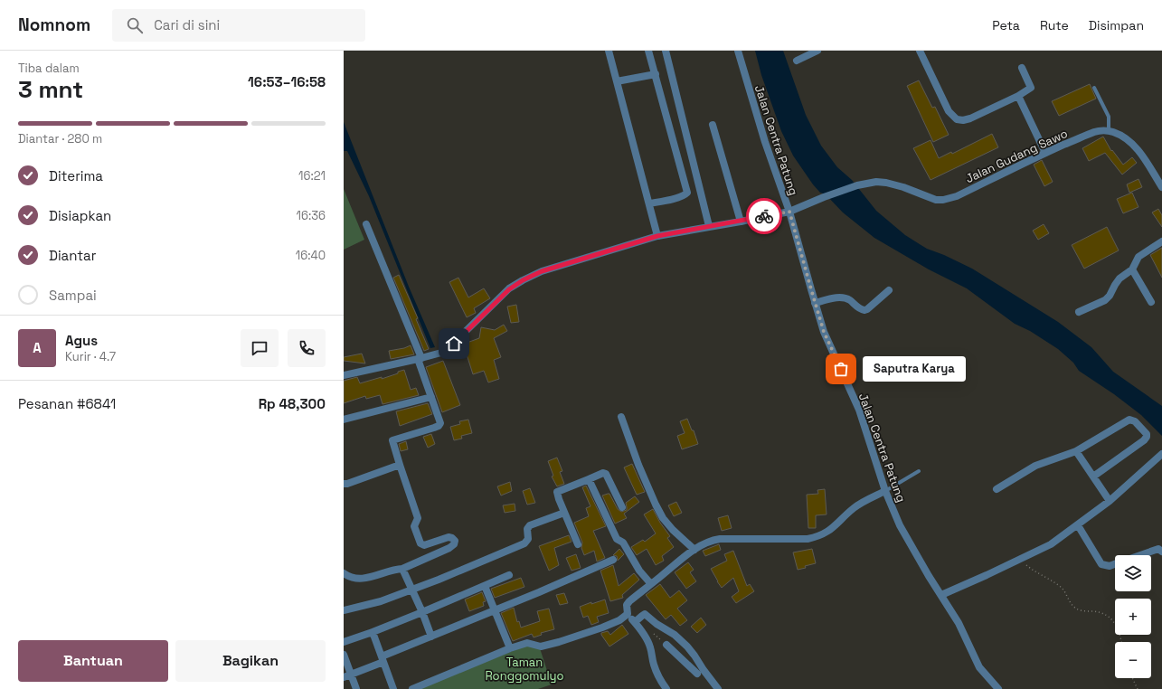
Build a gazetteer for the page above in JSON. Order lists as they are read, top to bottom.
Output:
{
  "streets": {
    "street": ["Jalan Centra Patung", "Jalan Gudang Sawo"]
  },
  "crossings": [
    ["Jalan Centra Patung", "Jalan Gudang Sawo"]
  ],
  "parks": ["Taman Ronggomulyo"],
  "places": ["Saputra Karya"],
  "page": {
    "header": "Nomnom",
    "search": "Cari di sini",
    "nav": ["Peta", "Rute", "Disimpan"],
    "heading": ["3 mnt", "Tiba dalam", "16:53–16:58"],
    "panel": [
      "Agus",
      "Kurir · 4.7",
      "Pesanan #6841",
      "Rp 48,300"
    ],
    "bar": "Diantar · 280 m",
    "list": [
      ["Diterima", "16:21"],
      ["Disiapkan", "16:36"],
      ["Diantar", "16:40"],
      "Sampai"
    ],
    "round": "A",
    "bubble": "Saputra Karya",
    "map_buttons": ["+", "−"],
    "buttons": ["Bantuan", "Bagikan"]
  }
}
